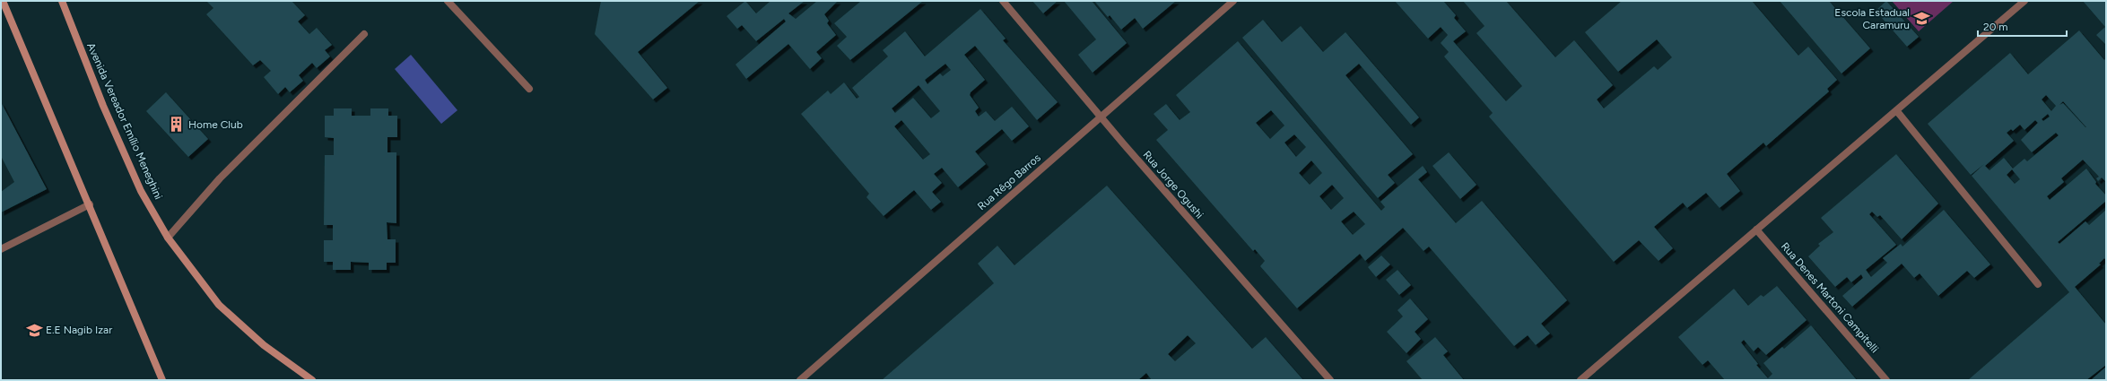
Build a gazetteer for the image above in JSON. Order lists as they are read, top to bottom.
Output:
{
  "streets": {
    "main road": ["Avenida Vereador Emílio Meneghini"],
    "street": ["Rua Rêgo Barros", "Rua Jorge Ogushi", "Rua Denes Martoni Campitelli"]
  },
  "crossings": [
    ["Rua Rêgo Barros", "Rua Jorge Ogushi"]
  ],
  "places": {
    "school or university": ["Escola Estadual Caramuru", "E.E Nagib Izar"],
    "building": ["Home Club"]
  },
  "scale_bar": "20 m"
}
